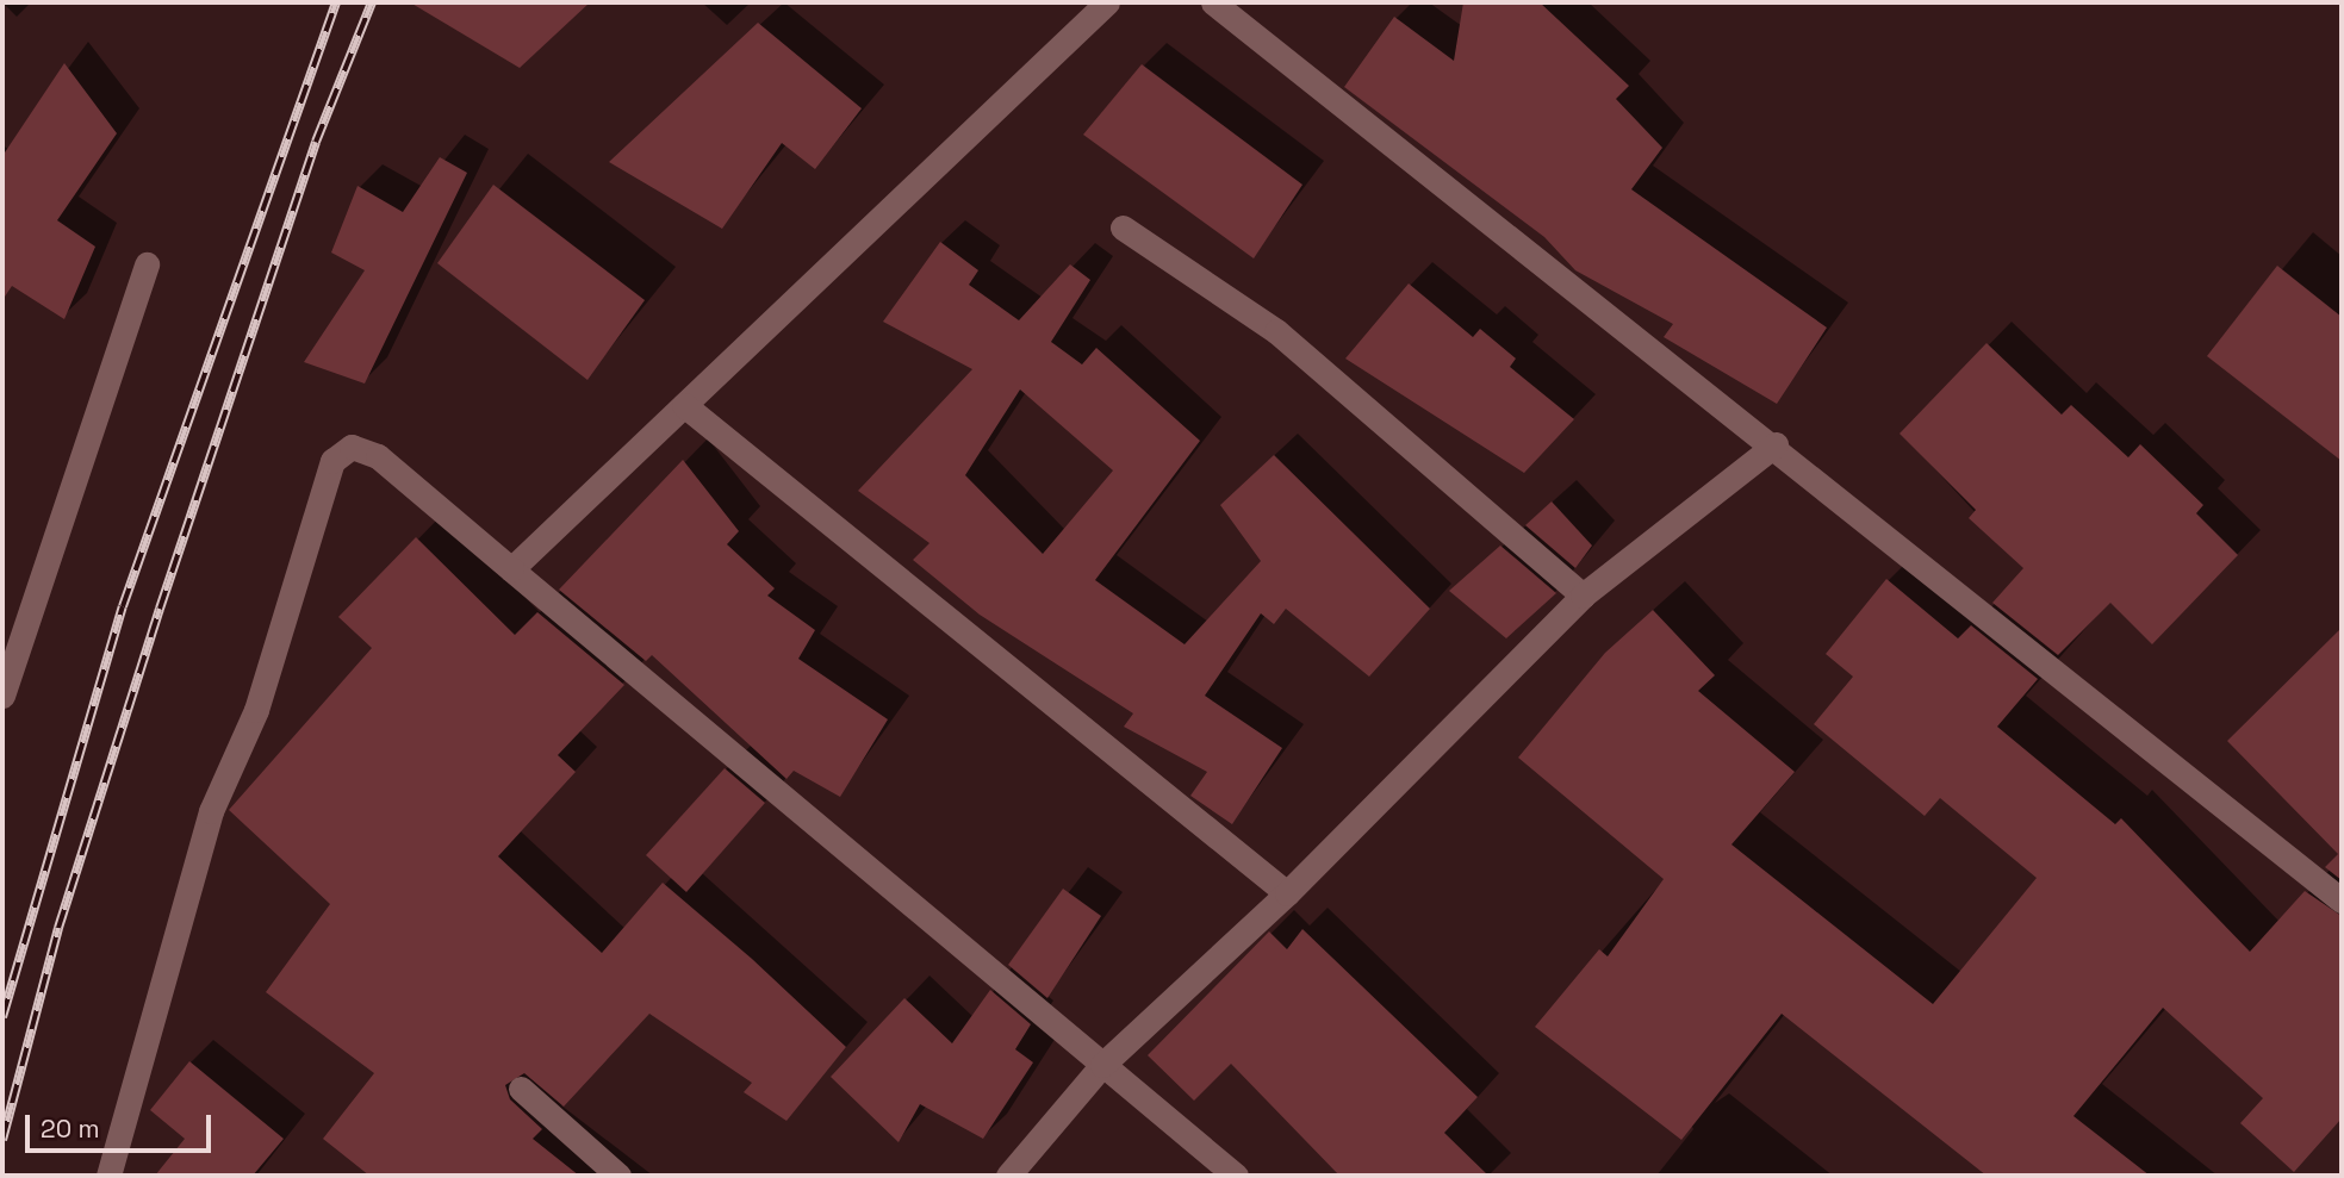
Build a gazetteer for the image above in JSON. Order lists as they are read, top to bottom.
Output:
{
  "scale_bar": "20 m"
}
